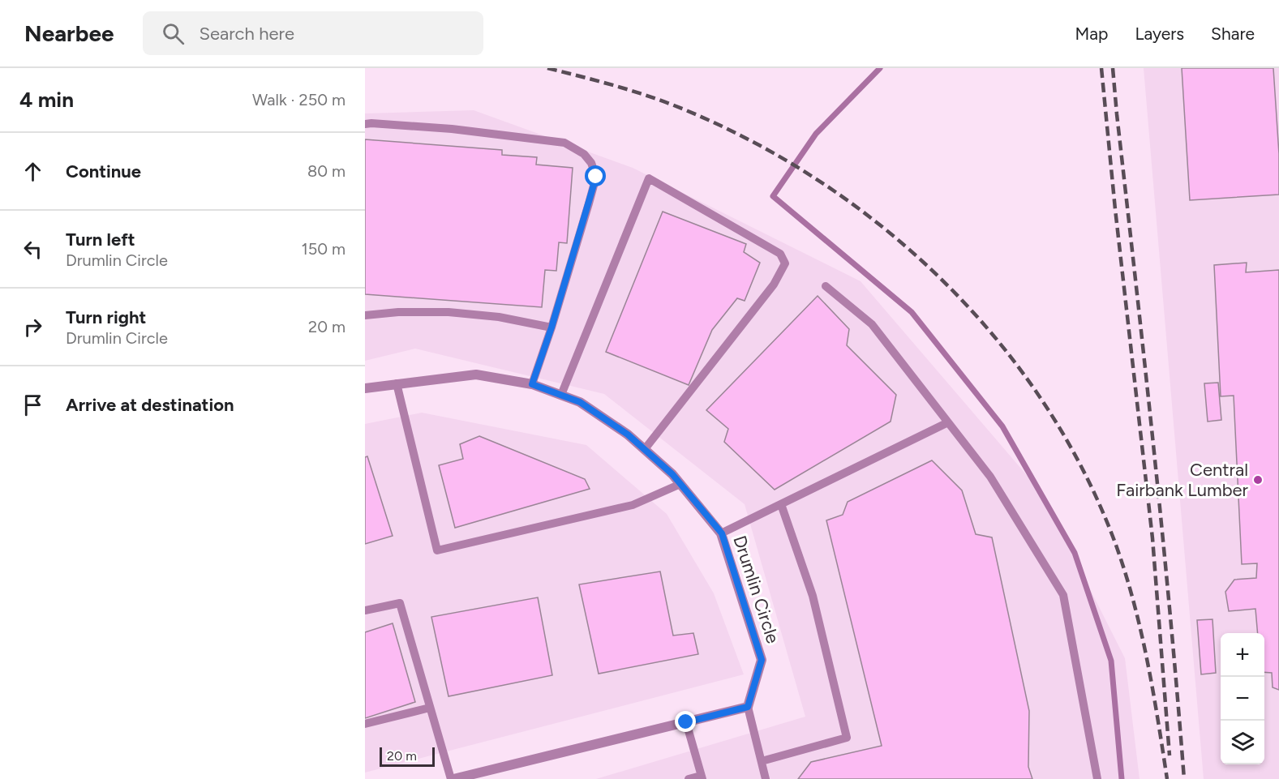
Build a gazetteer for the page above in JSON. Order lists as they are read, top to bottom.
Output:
{
  "streets": {
    "street": ["Drumlin Circle"]
  },
  "places": ["Central Fairbank Lumber"],
  "scale_bar": "20 m",
  "page": {
    "header": "Nearbee",
    "search": "Search here",
    "nav": ["Map", "Layers", "Share"],
    "heading": ["4 min", "Walk · 250 m"],
    "list": [
      ["Continue", "80 m"],
      ["Turn left", "Drumlin Circle", "150 m"],
      ["Turn right", "Drumlin Circle", "20 m"],
      "Arrive at destination"
    ],
    "map_buttons": ["+", "−"],
    "scale": "20 m"
  }
}
